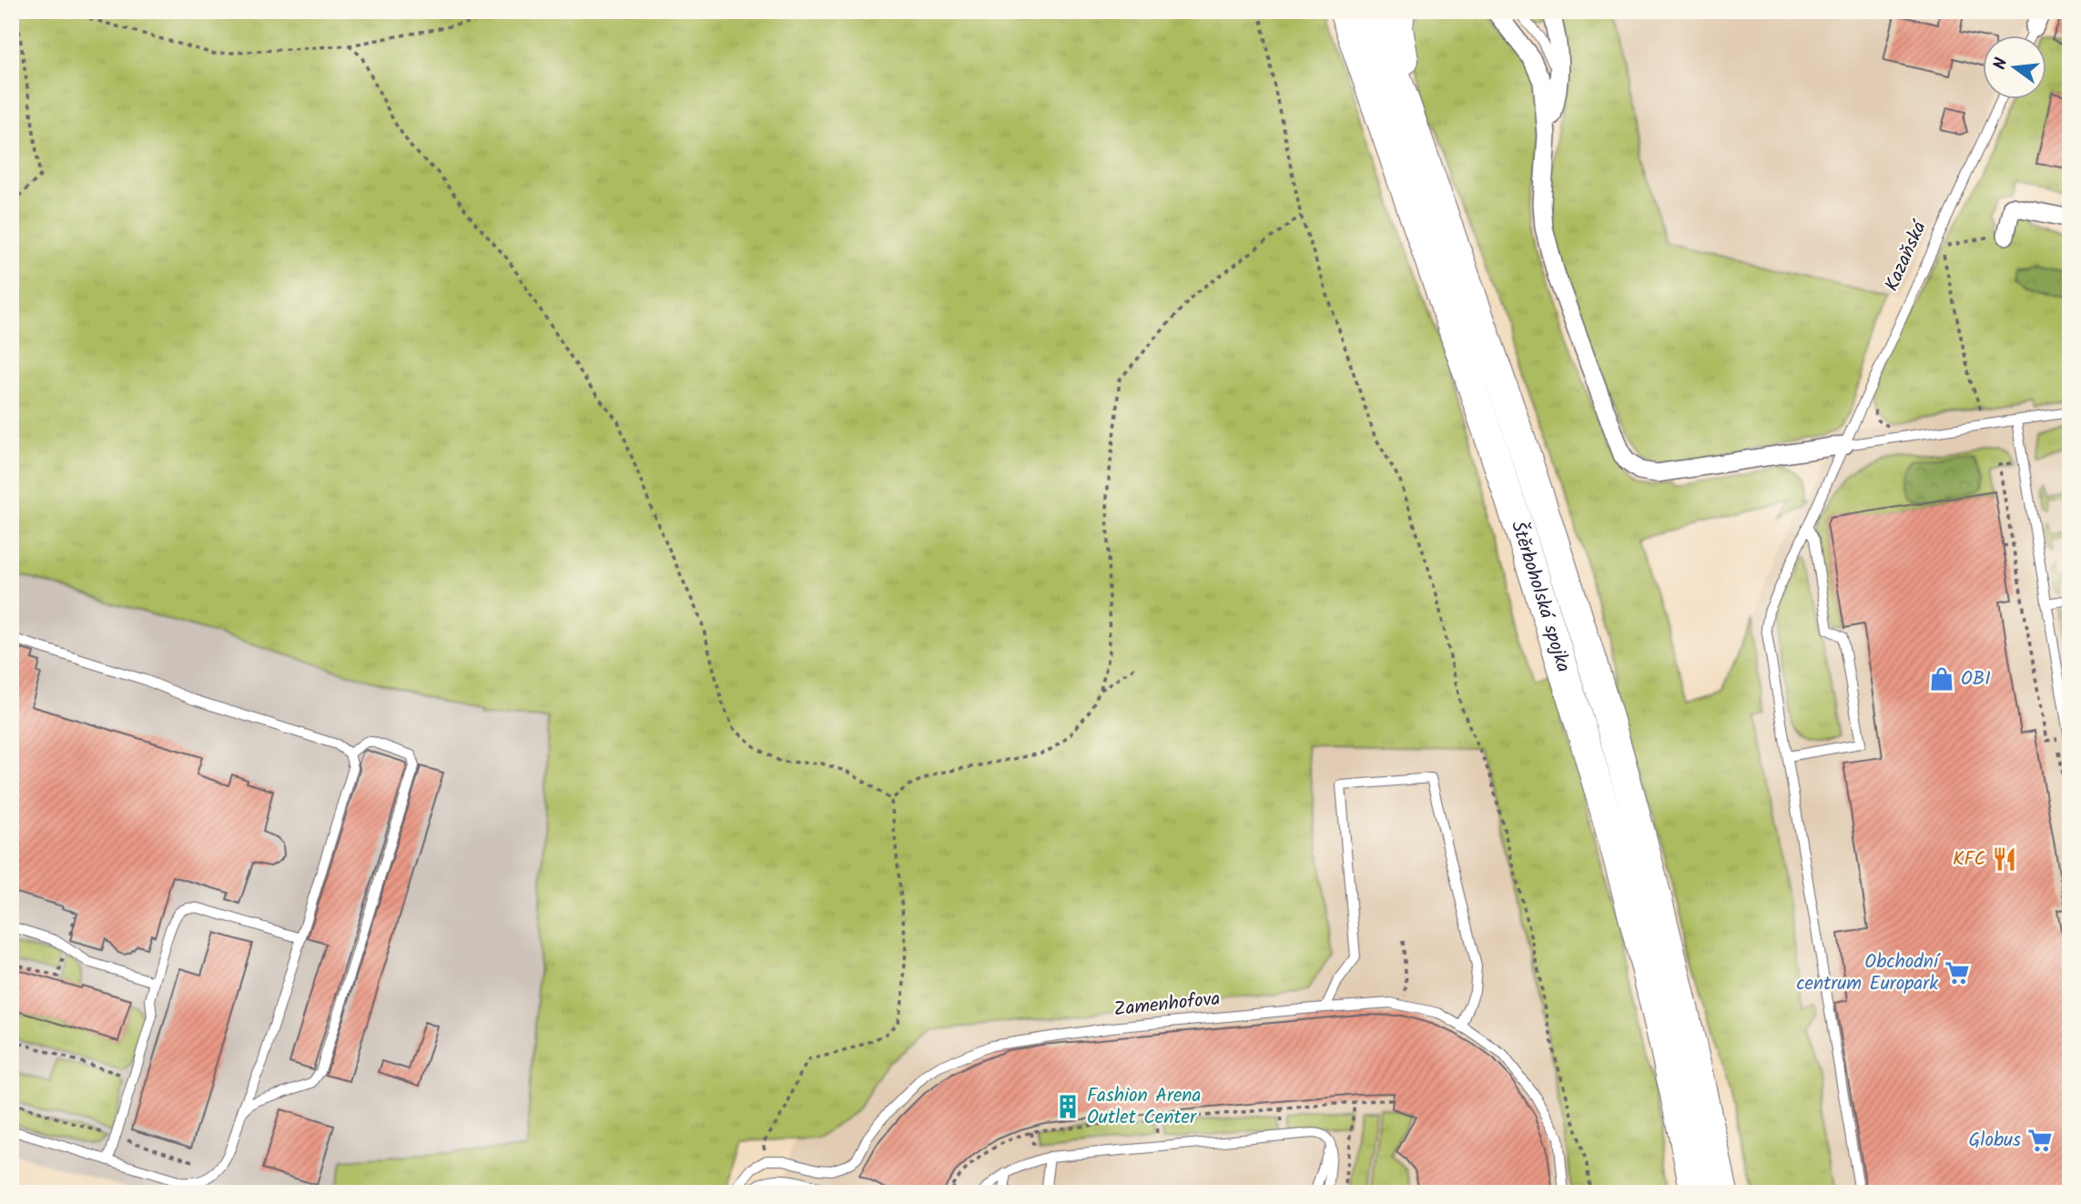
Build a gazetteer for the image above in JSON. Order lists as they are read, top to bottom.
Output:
{
  "streets": {
    "highway": ["Štěrboholská spojka"],
    "lane": ["Kazaňská", "Zamenhofova"]
  },
  "places": {
    "shop": ["OBI"],
    "restaurant": ["KFC"],
    "supermarket": ["Obchodní centrum Europark", "Globus"],
    "building": ["Fashion Arena Outlet Center"]
  },
  "north": "left"
}
